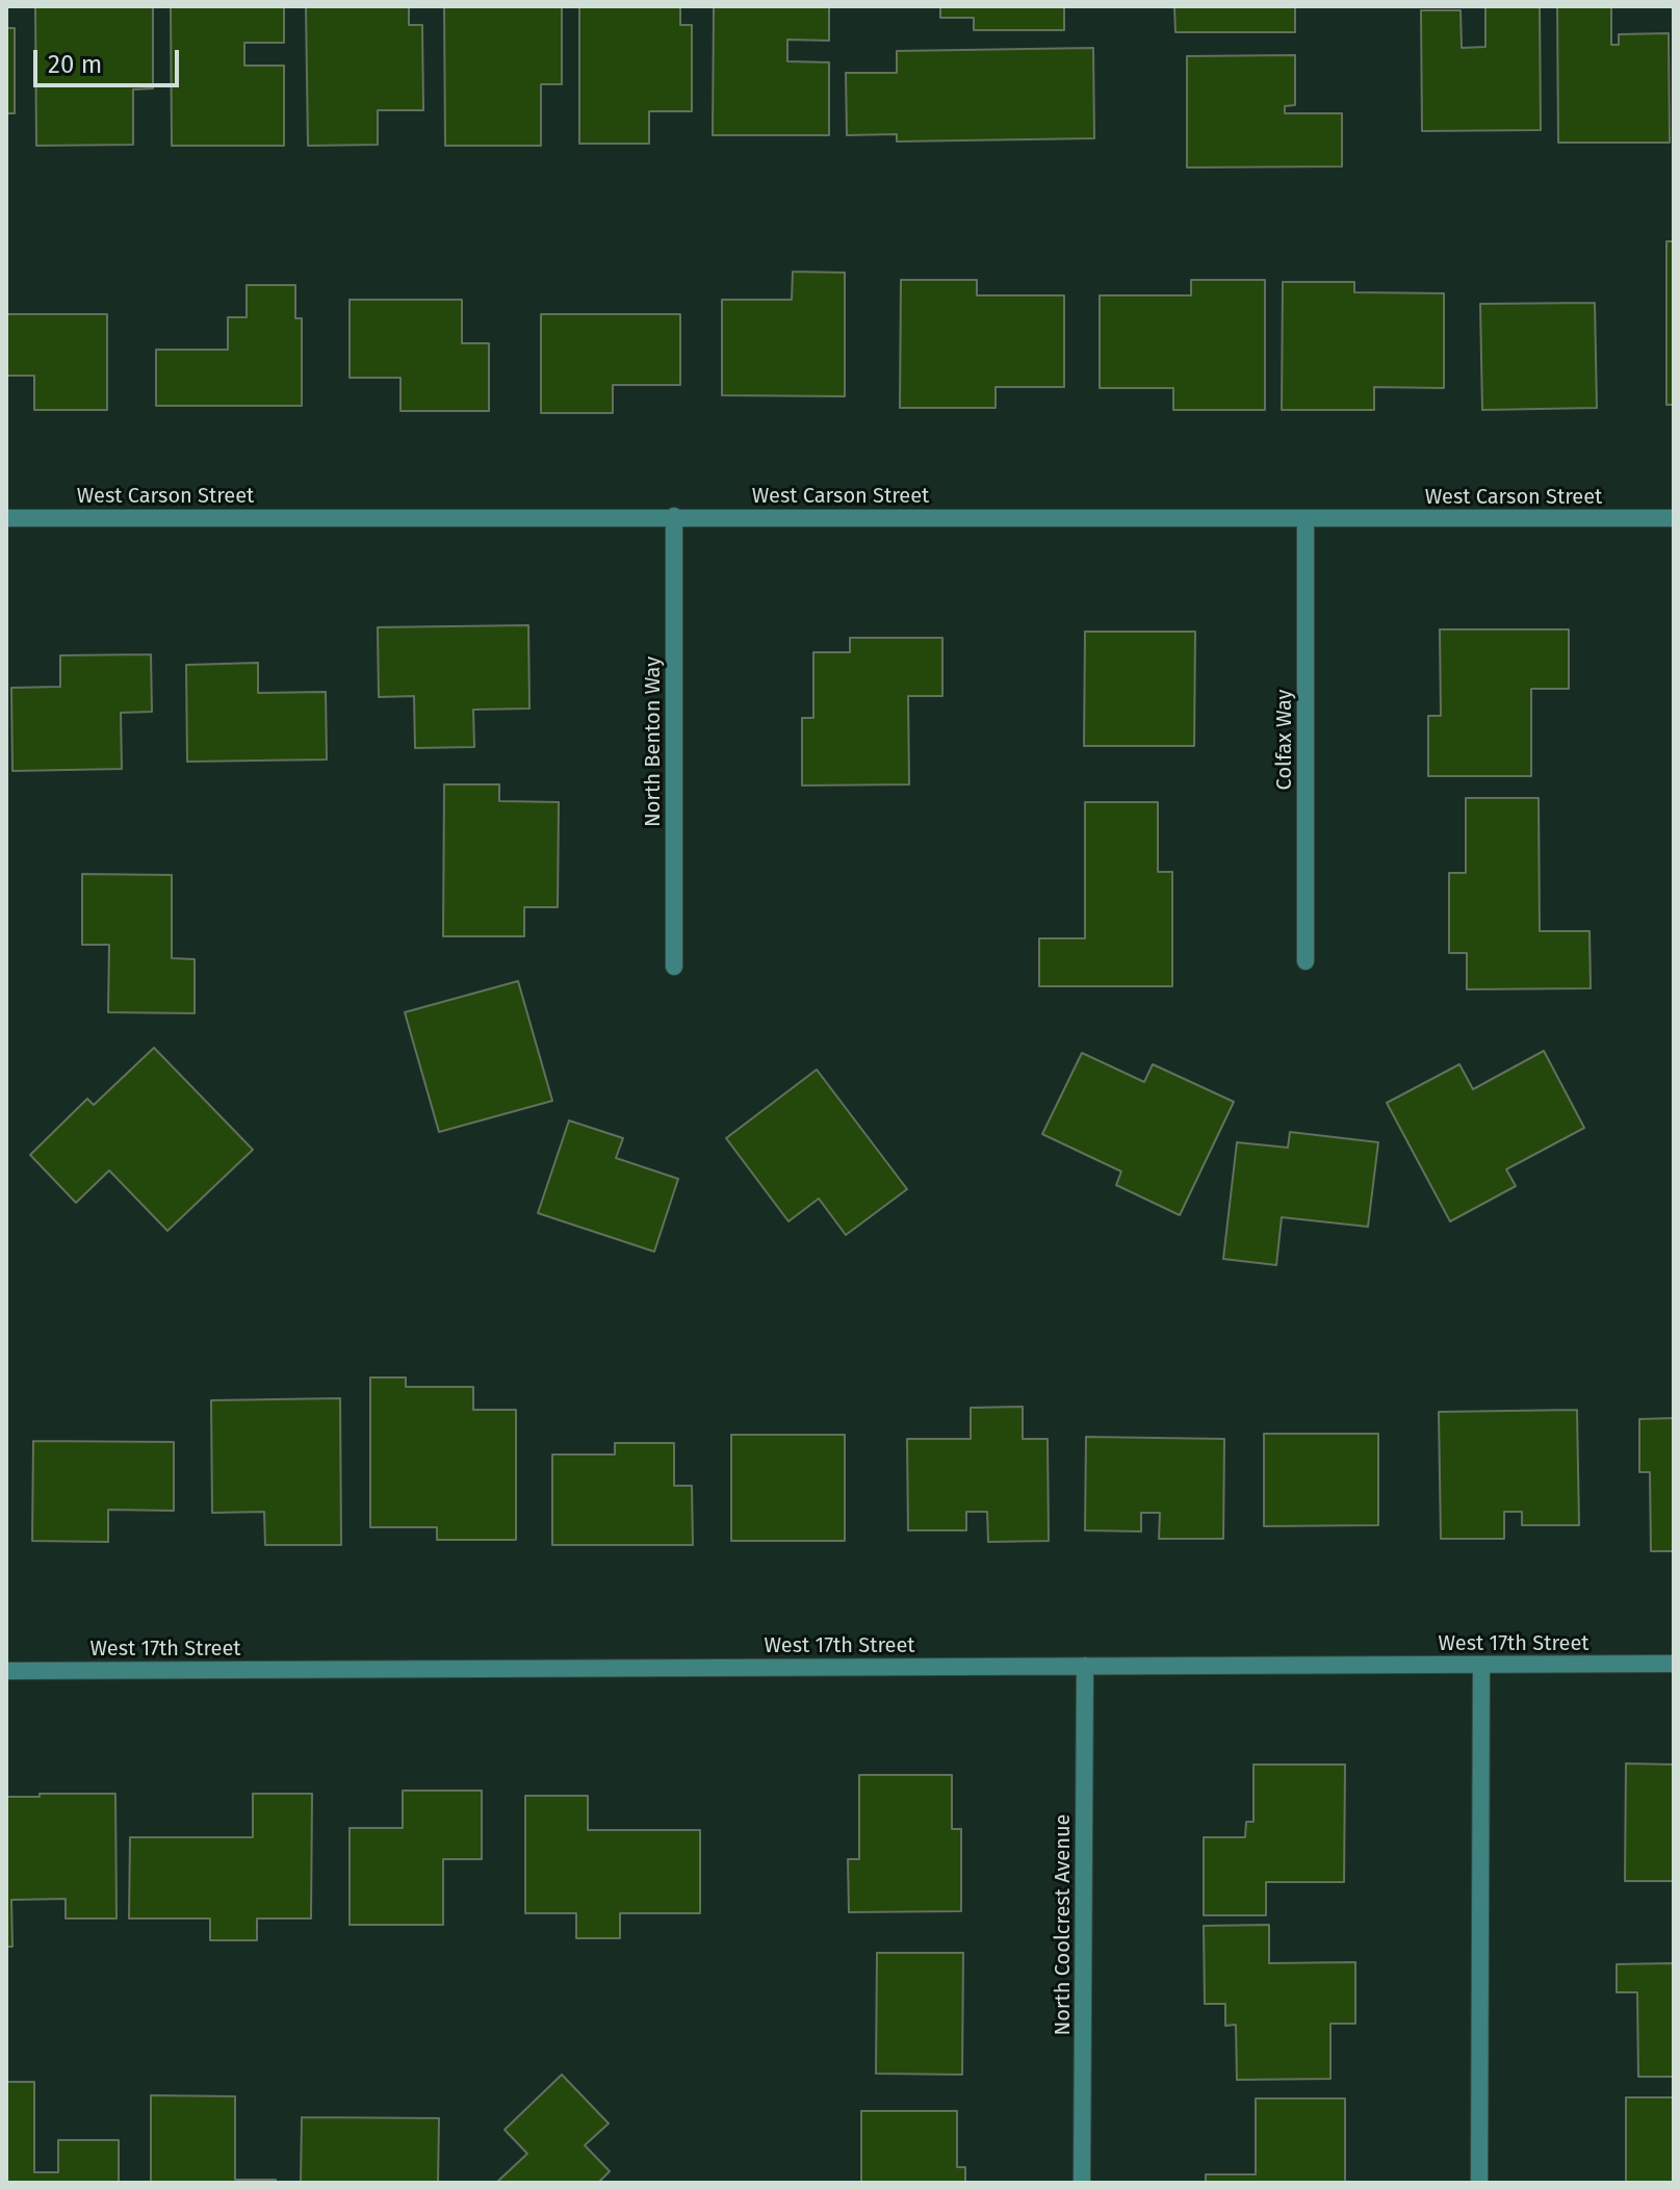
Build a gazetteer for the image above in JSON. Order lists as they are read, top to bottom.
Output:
{
  "streets": {
    "street": [
      "West Carson Street",
      "Colfax Way",
      "North Benton Way",
      "West 17th Street",
      "North Coolcrest Avenue"
    ]
  },
  "crossings": [
    ["West Carson Street", "Colfax Way"],
    ["West Carson Street", "North Benton Way"],
    ["West 17th Street", "North Coolcrest Avenue"]
  ],
  "scale_bar": "20 m"
}
